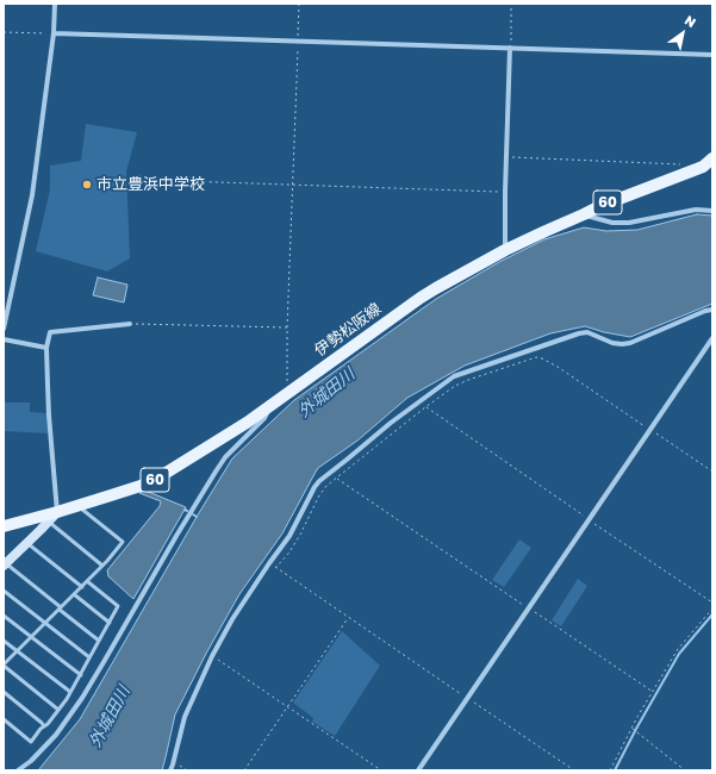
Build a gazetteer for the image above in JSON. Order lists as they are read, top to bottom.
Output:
{
  "streets": {
    "main road": ["60", "伊勢松阪線"]
  },
  "water": ["外城田川"],
  "places": ["市立豊浜中学校"],
  "north": "top right"
}
